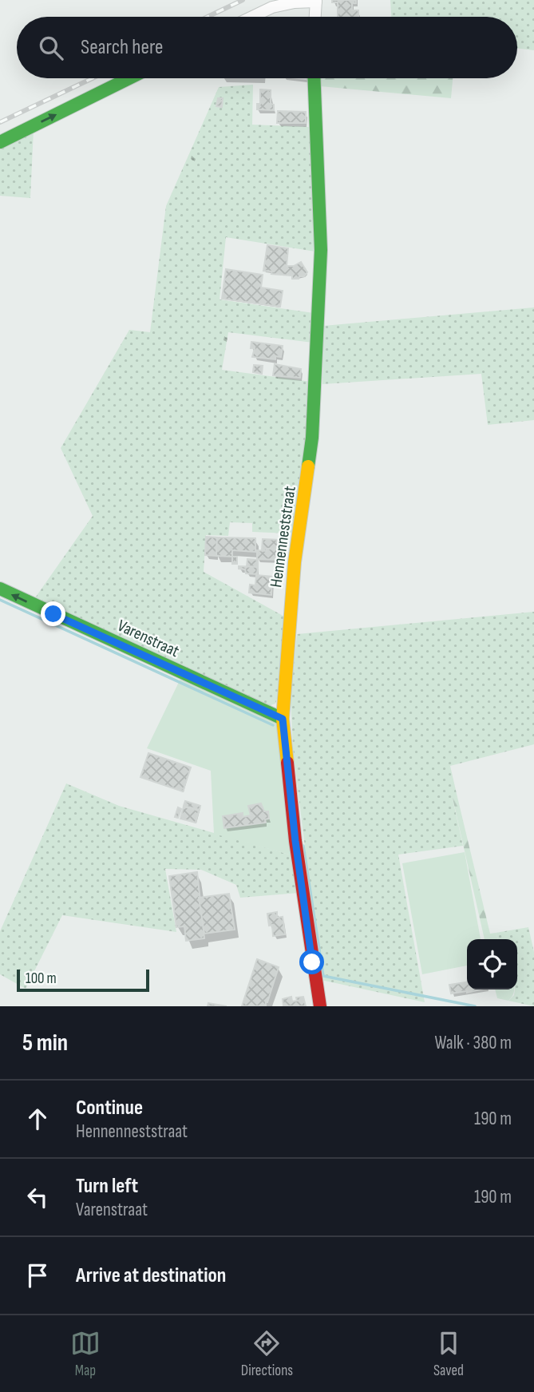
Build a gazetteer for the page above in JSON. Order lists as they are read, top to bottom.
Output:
{
  "streets": {
    "street": ["Hennenneststraat", "Varenstraat"]
  },
  "crossings": [
    ["Hennenneststraat", "Varenstraat"]
  ],
  "one_way": ["Varenstraat"],
  "scale_bar": "100 m",
  "page": {
    "search": "Search here",
    "scale": "100 m",
    "heading": ["5 min", "Walk · 380 m"],
    "list": [
      ["Continue", "Hennenneststraat", "190 m"],
      ["Turn left", "Varenstraat", "190 m"],
      "Arrive at destination"
    ],
    "nav": ["Map", "Directions", "Saved"]
  }
}
